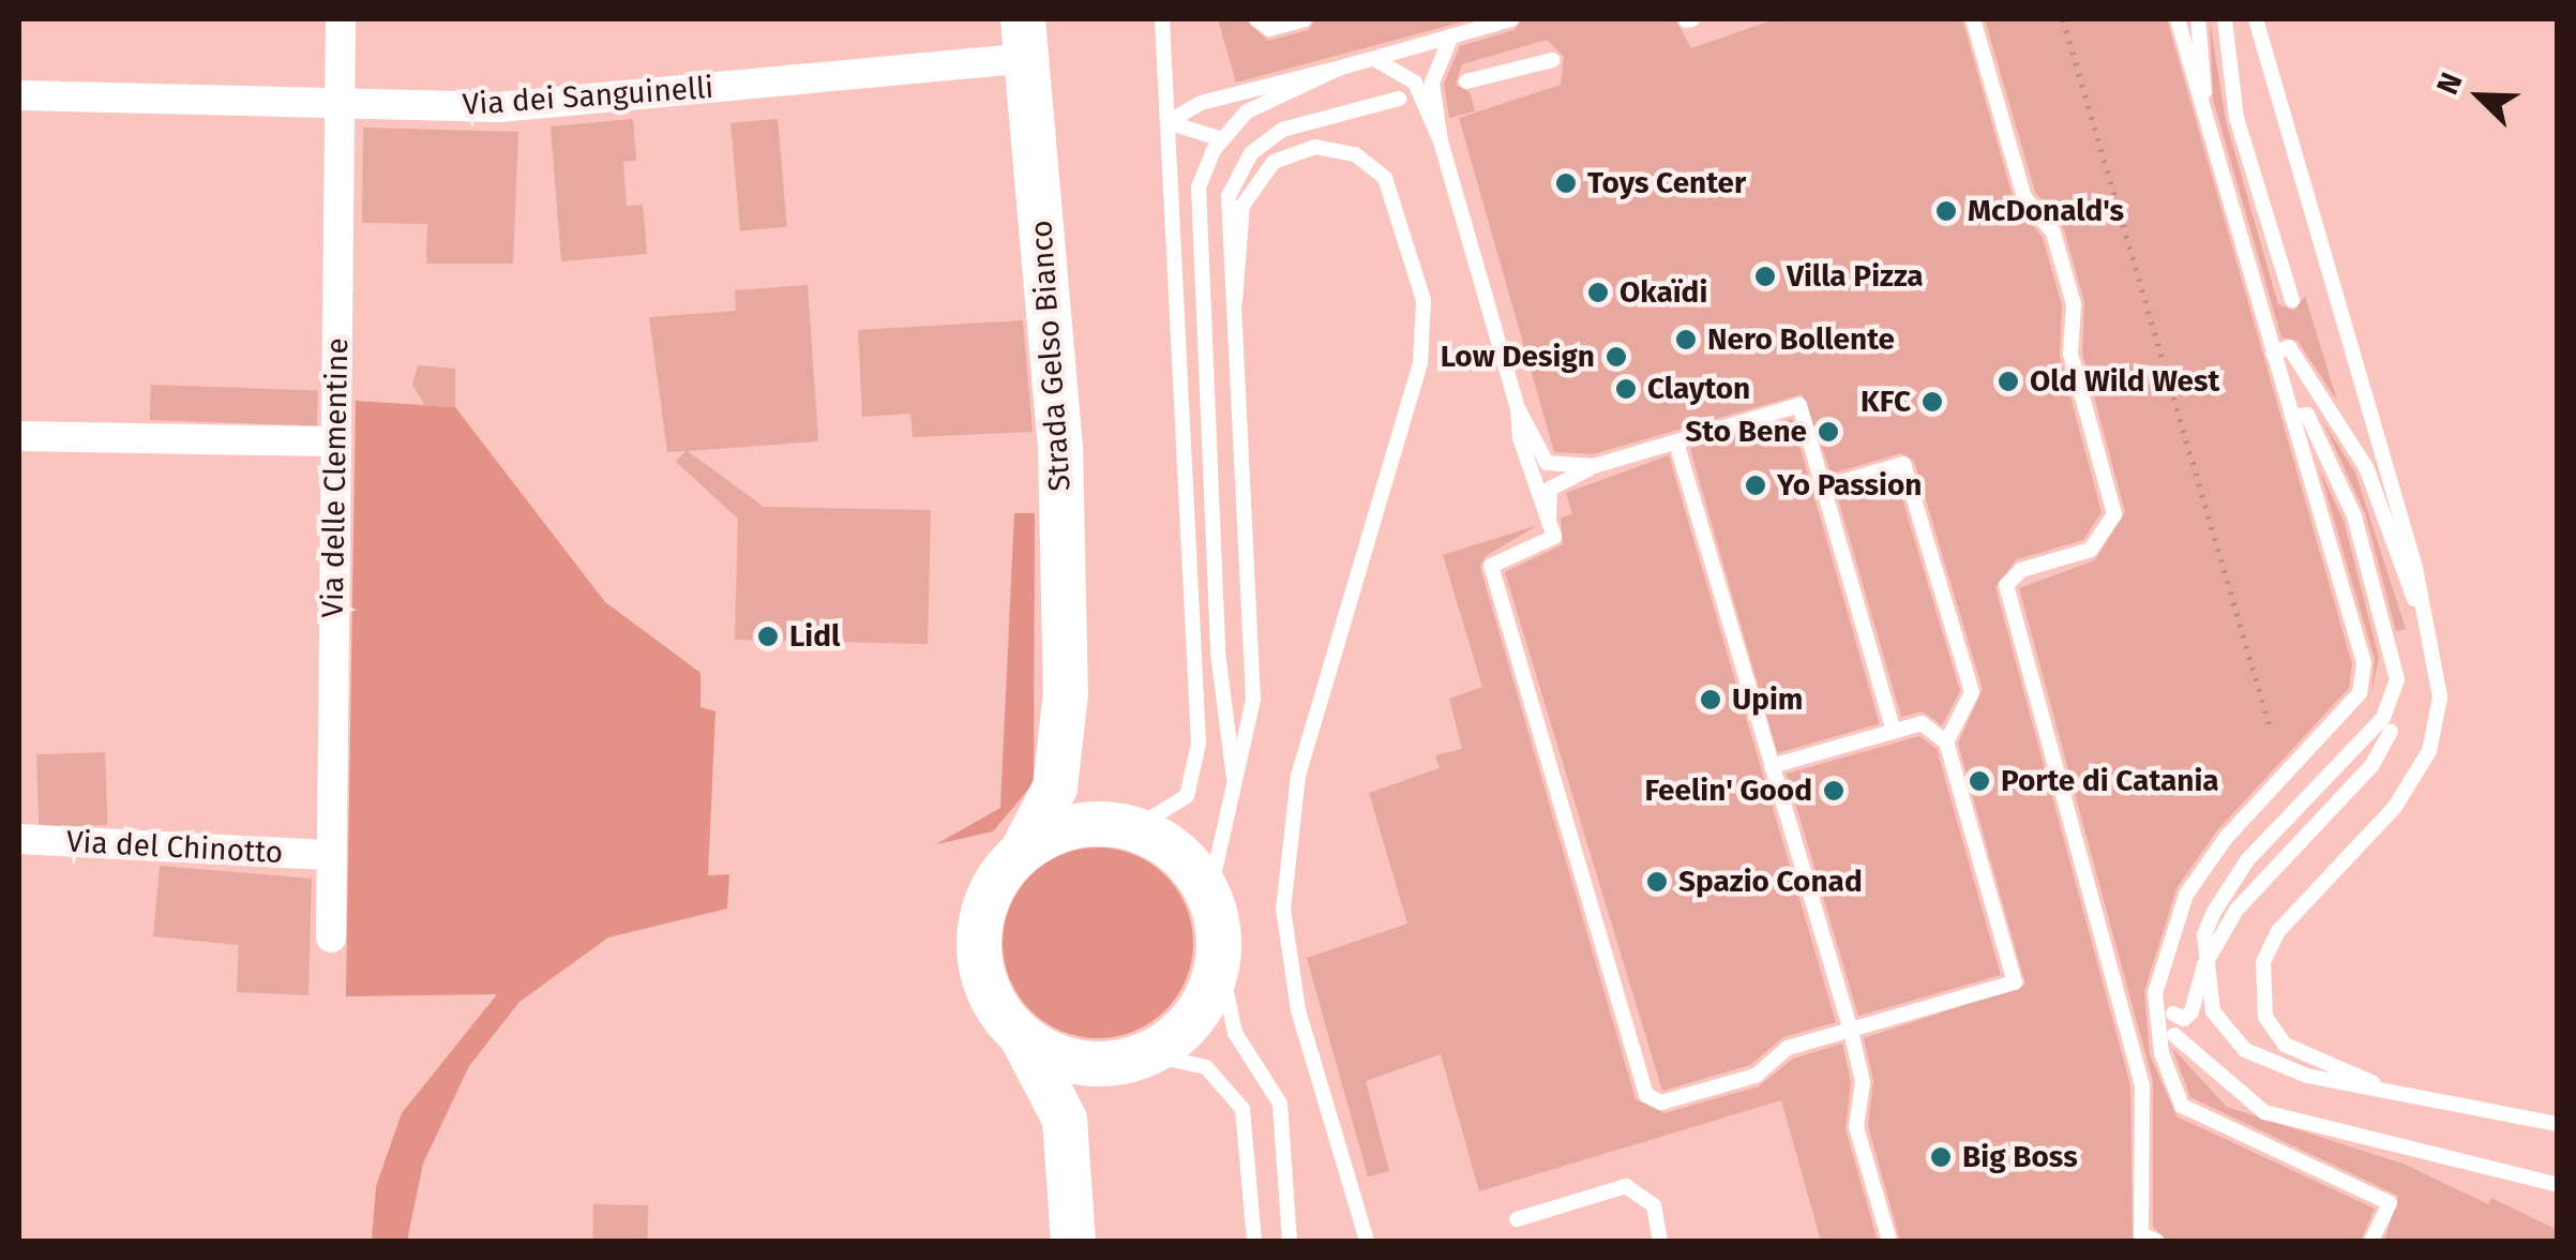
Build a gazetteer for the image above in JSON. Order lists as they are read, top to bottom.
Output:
{
  "streets": {
    "main road": ["Strada Gelso Bianco"],
    "street": ["Via dei Sanguinelli", "Via delle Clementine", "Via del Chinotto"]
  },
  "crossings": [
    ["Via dei Sanguinelli", "Strada Gelso Bianco"],
    ["Via dei Sanguinelli", "Via delle Clementine"],
    ["Via delle Clementine", "Via del Chinotto"]
  ],
  "places": [
    "Toys Center",
    "McDonald's",
    "Villa Pizza",
    "Okaïdi",
    "Nero Bollente",
    "Low Design",
    "Old Wild West",
    "Clayton",
    "KFC",
    "Sto Bene",
    "Yo Passion",
    "Lidl",
    "Upim",
    "Porte di Catania",
    "Feelin' Good",
    "Spazio Conad",
    "Big Boss"
  ],
  "north": "top left"
}
